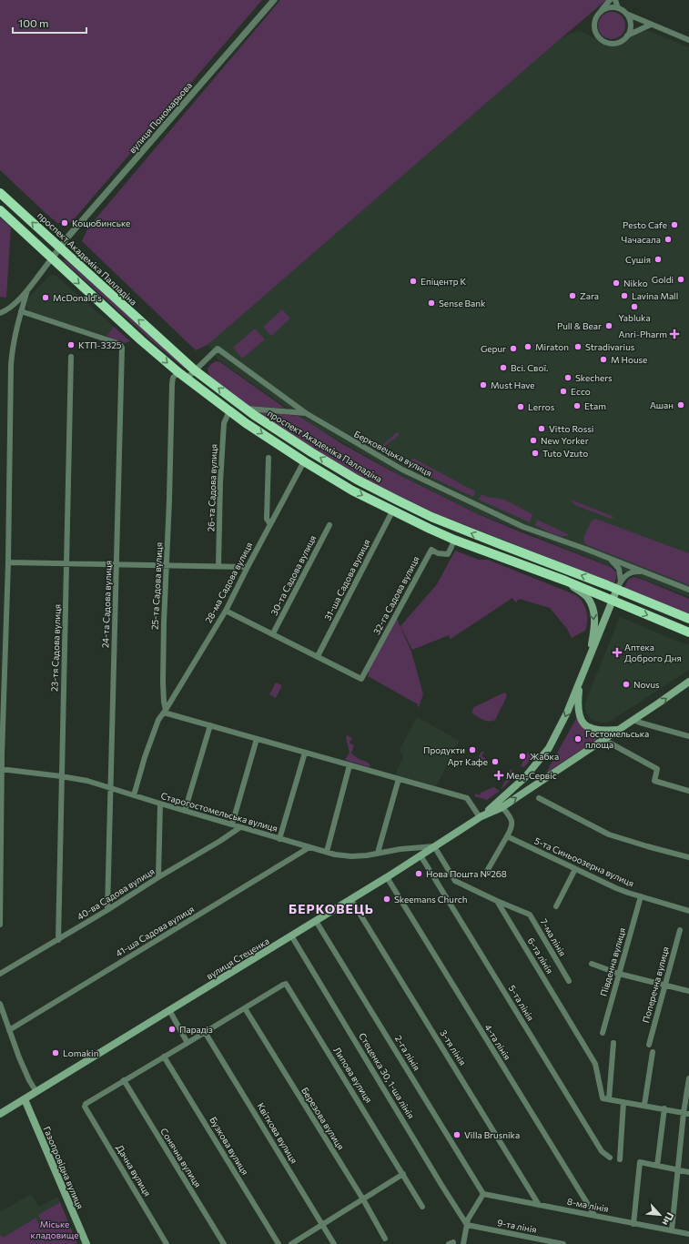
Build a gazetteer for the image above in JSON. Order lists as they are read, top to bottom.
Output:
{
  "streets": {
    "highway": ["проспект Академіка Палладіна"],
    "main road": ["вулиця Стеценка", "Газопровідна вулиця"],
    "street": [
      "вулиця Пономарьова",
      "Берковецька вулиця",
      "26-та Садова вулиця",
      "30-та Садова вулиця",
      "31-ша Садова вулиця",
      "28-ма Садова вулиця",
      "25-та Садова вулиця",
      "32-га Садова вулиця",
      "24-та Садова вулиця",
      "23-тя Садова вулиця",
      "Старогостомельська вулиця",
      "5-та Синьоозерна вулиця",
      "40-ва Садова вулиця",
      "41-ша Садова вулиця",
      "7-ма лінія",
      "6-та лінія",
      "Південна вулиця",
      "Поперечна вулиця",
      "5-та лінія",
      "4-та лінія",
      "3-тя лінія",
      "2-га лінія",
      "Липова вулиця",
      "Стеценка 30, 1-ша лінія",
      "Березова вулиця",
      "Квіткова вулиця",
      "Бузкова вулиця",
      "Сонячна вулиця",
      "Дачна вулиця",
      "8-ма лінія",
      "9-та лінія"
    ]
  },
  "crossings": [
    ["вулиця Пономарьова", "проспект Академіка Палладіна"],
    ["проспект Академіка Палладіна", "Берковецька вулиця"],
    ["31-ша Садова вулиця", "32-га Садова вулиця"],
    ["28-ма Садова вулиця", "25-та Садова вулиця"],
    ["24-та Садова вулиця", "Старогостомельська вулиця"],
    ["24-та Садова вулиця", "40-ва Садова вулиця"],
    ["23-тя Садова вулиця", "Старогостомельська вулиця"],
    ["23-тя Садова вулиця", "40-ва Садова вулиця"],
    ["Старогостомельська вулиця", "40-ва Садова вулиця"],
    ["Старогостомельська вулиця", "41-ша Садова вулиця"],
    ["Старогостомельська вулиця", "вулиця Стеценка"],
    ["5-та Синьоозерна вулиця", "Південна вулиця"],
    ["7-ма лінія", "6-та лінія"],
    ["вулиця Стеценка", "5-та лінія"],
    ["вулиця Стеценка", "4-та лінія"],
    ["вулиця Стеценка", "3-тя лінія"],
    ["вулиця Стеценка", "2-га лінія"],
    ["вулиця Стеценка", "Стеценка 30, 1-ша лінія"],
    ["вулиця Стеценка", "Газопровідна вулиця"],
    ["4-та лінія", "8-ма лінія"],
    ["3-тя лінія", "8-ма лінія"],
    ["2-га лінія", "8-ма лінія"],
    ["Липова вулиця", "Березова вулиця"],
    ["Стеценка 30, 1-ша лінія", "9-та лінія"],
    ["Сонячна вулиця", "Дачна вулиця"]
  ],
  "districts": ["БЕРКОВЕЦЬ"],
  "parks": ["Міське кладовище"],
  "places": {
    "other": [
      "Коцюбинське",
      "Pesto Cafe",
      "Чачасала",
      "Сушія",
      "Goldi",
      "Епіцентр К",
      "Nikko",
      "Zara",
      "Lavina Mall",
      "McDonald's",
      "Sense Bank",
      "Yabluka",
      "Pull & Bear",
      "КТП-3325",
      "Miraton",
      "Stradivarius",
      "Gepur",
      "M House",
      "Всі. Свої.",
      "Skechers",
      "Must Have",
      "Ecco",
      "Ашан",
      "Etam",
      "Lerros",
      "Vitto Rossi",
      "New Yorker",
      "Tuto Vzuto",
      "Novus",
      "Гостомельська площа",
      "Продукти",
      "Жабка",
      "Арт Кафе",
      "Нова Пошта №268",
      "Skeemans Church",
      "Парадіз",
      "Lomakin",
      "Villa Brusnika"
    ],
    "health": ["Anri-Pharm", "Аптека Доброго Дня", "Мед-Сервіс"]
  },
  "scale_bar": "100 m",
  "north": "bottom right"
}
